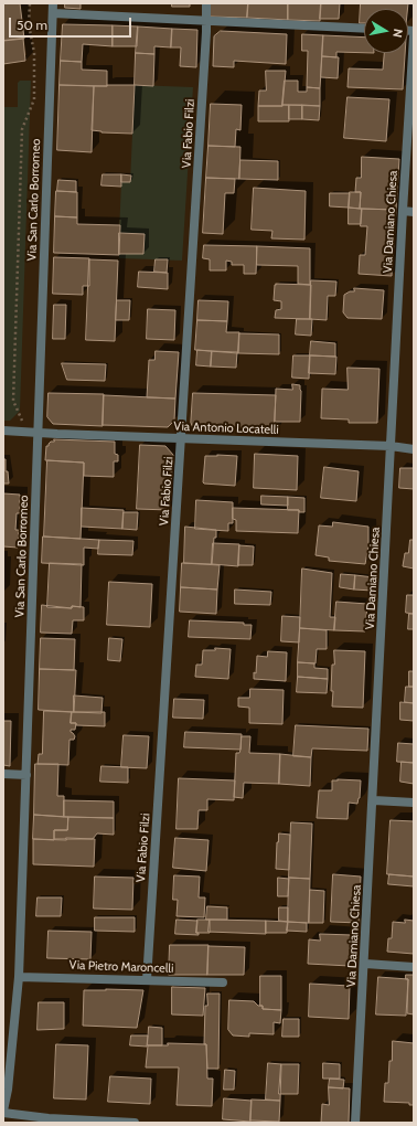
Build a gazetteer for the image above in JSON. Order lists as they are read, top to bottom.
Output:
{
  "streets": {
    "street": [
      "Via Fabio Filzi",
      "Via San Carlo Borromeo",
      "Via Damiano Chiesa",
      "Via Antonio Locatelli",
      "Via Pietro Maroncelli"
    ]
  },
  "crossings": [
    ["Via Fabio Filzi", "Via Antonio Locatelli"],
    ["Via Fabio Filzi", "Via Pietro Maroncelli"],
    ["Via San Carlo Borromeo", "Via Antonio Locatelli"],
    ["Via San Carlo Borromeo", "Via Pietro Maroncelli"],
    ["Via Damiano Chiesa", "Via Antonio Locatelli"]
  ],
  "scale_bar": "50 m",
  "north": "right"
}
